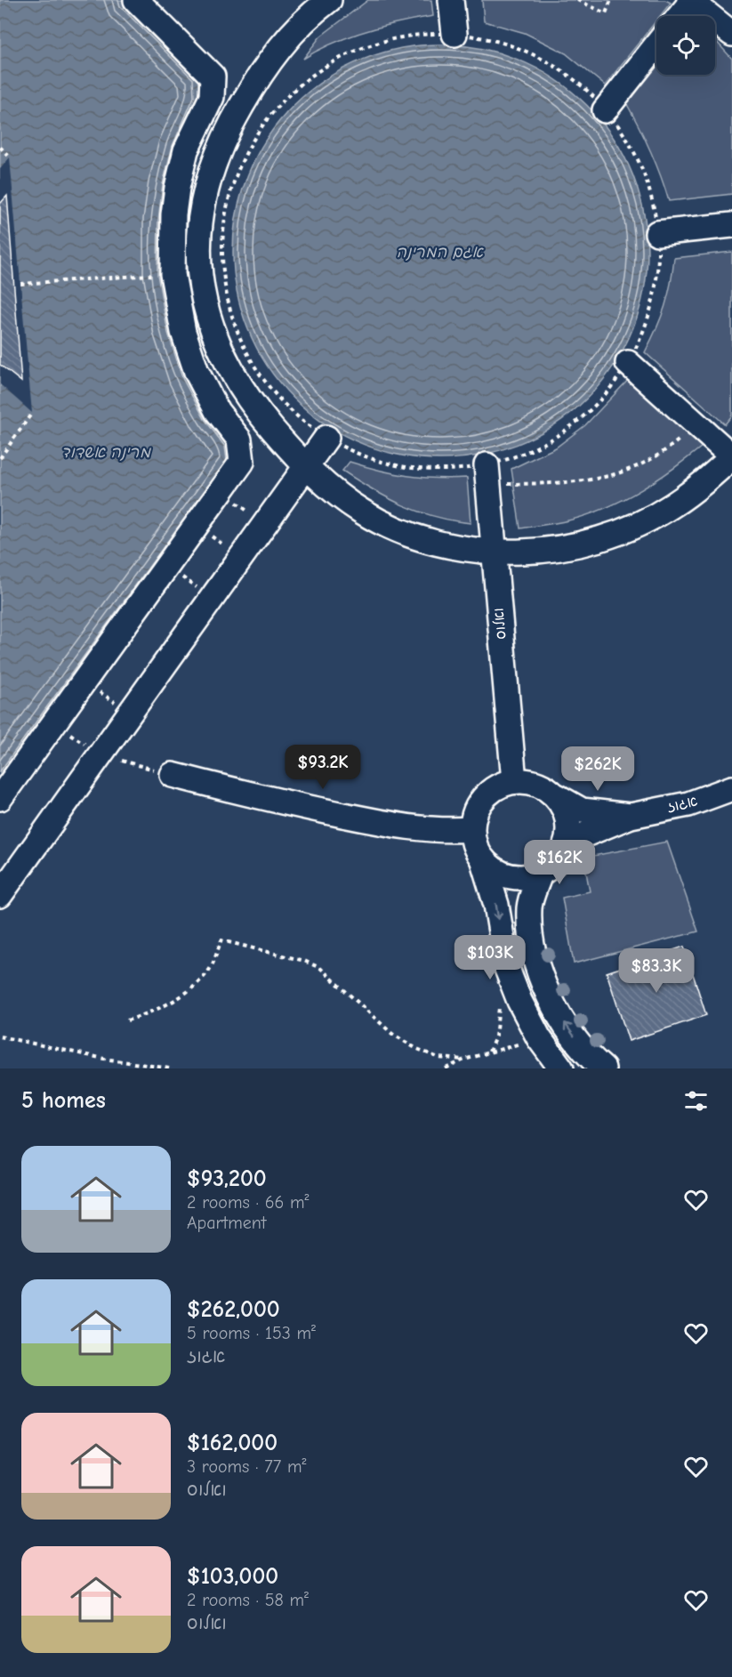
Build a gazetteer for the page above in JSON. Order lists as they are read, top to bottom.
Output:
{
  "streets": {
    "street": ["ואלוס", "אגוז"]
  },
  "crossings": [
    ["ואלוס", "אגוז"]
  ],
  "water": ["אגם המרינה", "מרינה אשדוד"],
  "page": {
    "price": [
      "$93.2K",
      "$262K",
      "$162K",
      "$103K",
      "$83.3K"
    ],
    "heading": "5 homes",
    "list": [
      {
        "name": "$93,200",
        "note": "2 rooms · 66 m² · Apartment"
      },
      {
        "name": "$262,000",
        "note": "5 rooms · 153 m² · אגוז"
      },
      {
        "name": "$162,000",
        "note": "3 rooms · 77 m² · ואלוס"
      },
      {
        "name": "$103,000",
        "note": "2 rooms · 58 m² · ואלוס"
      }
    ]
  }
}
